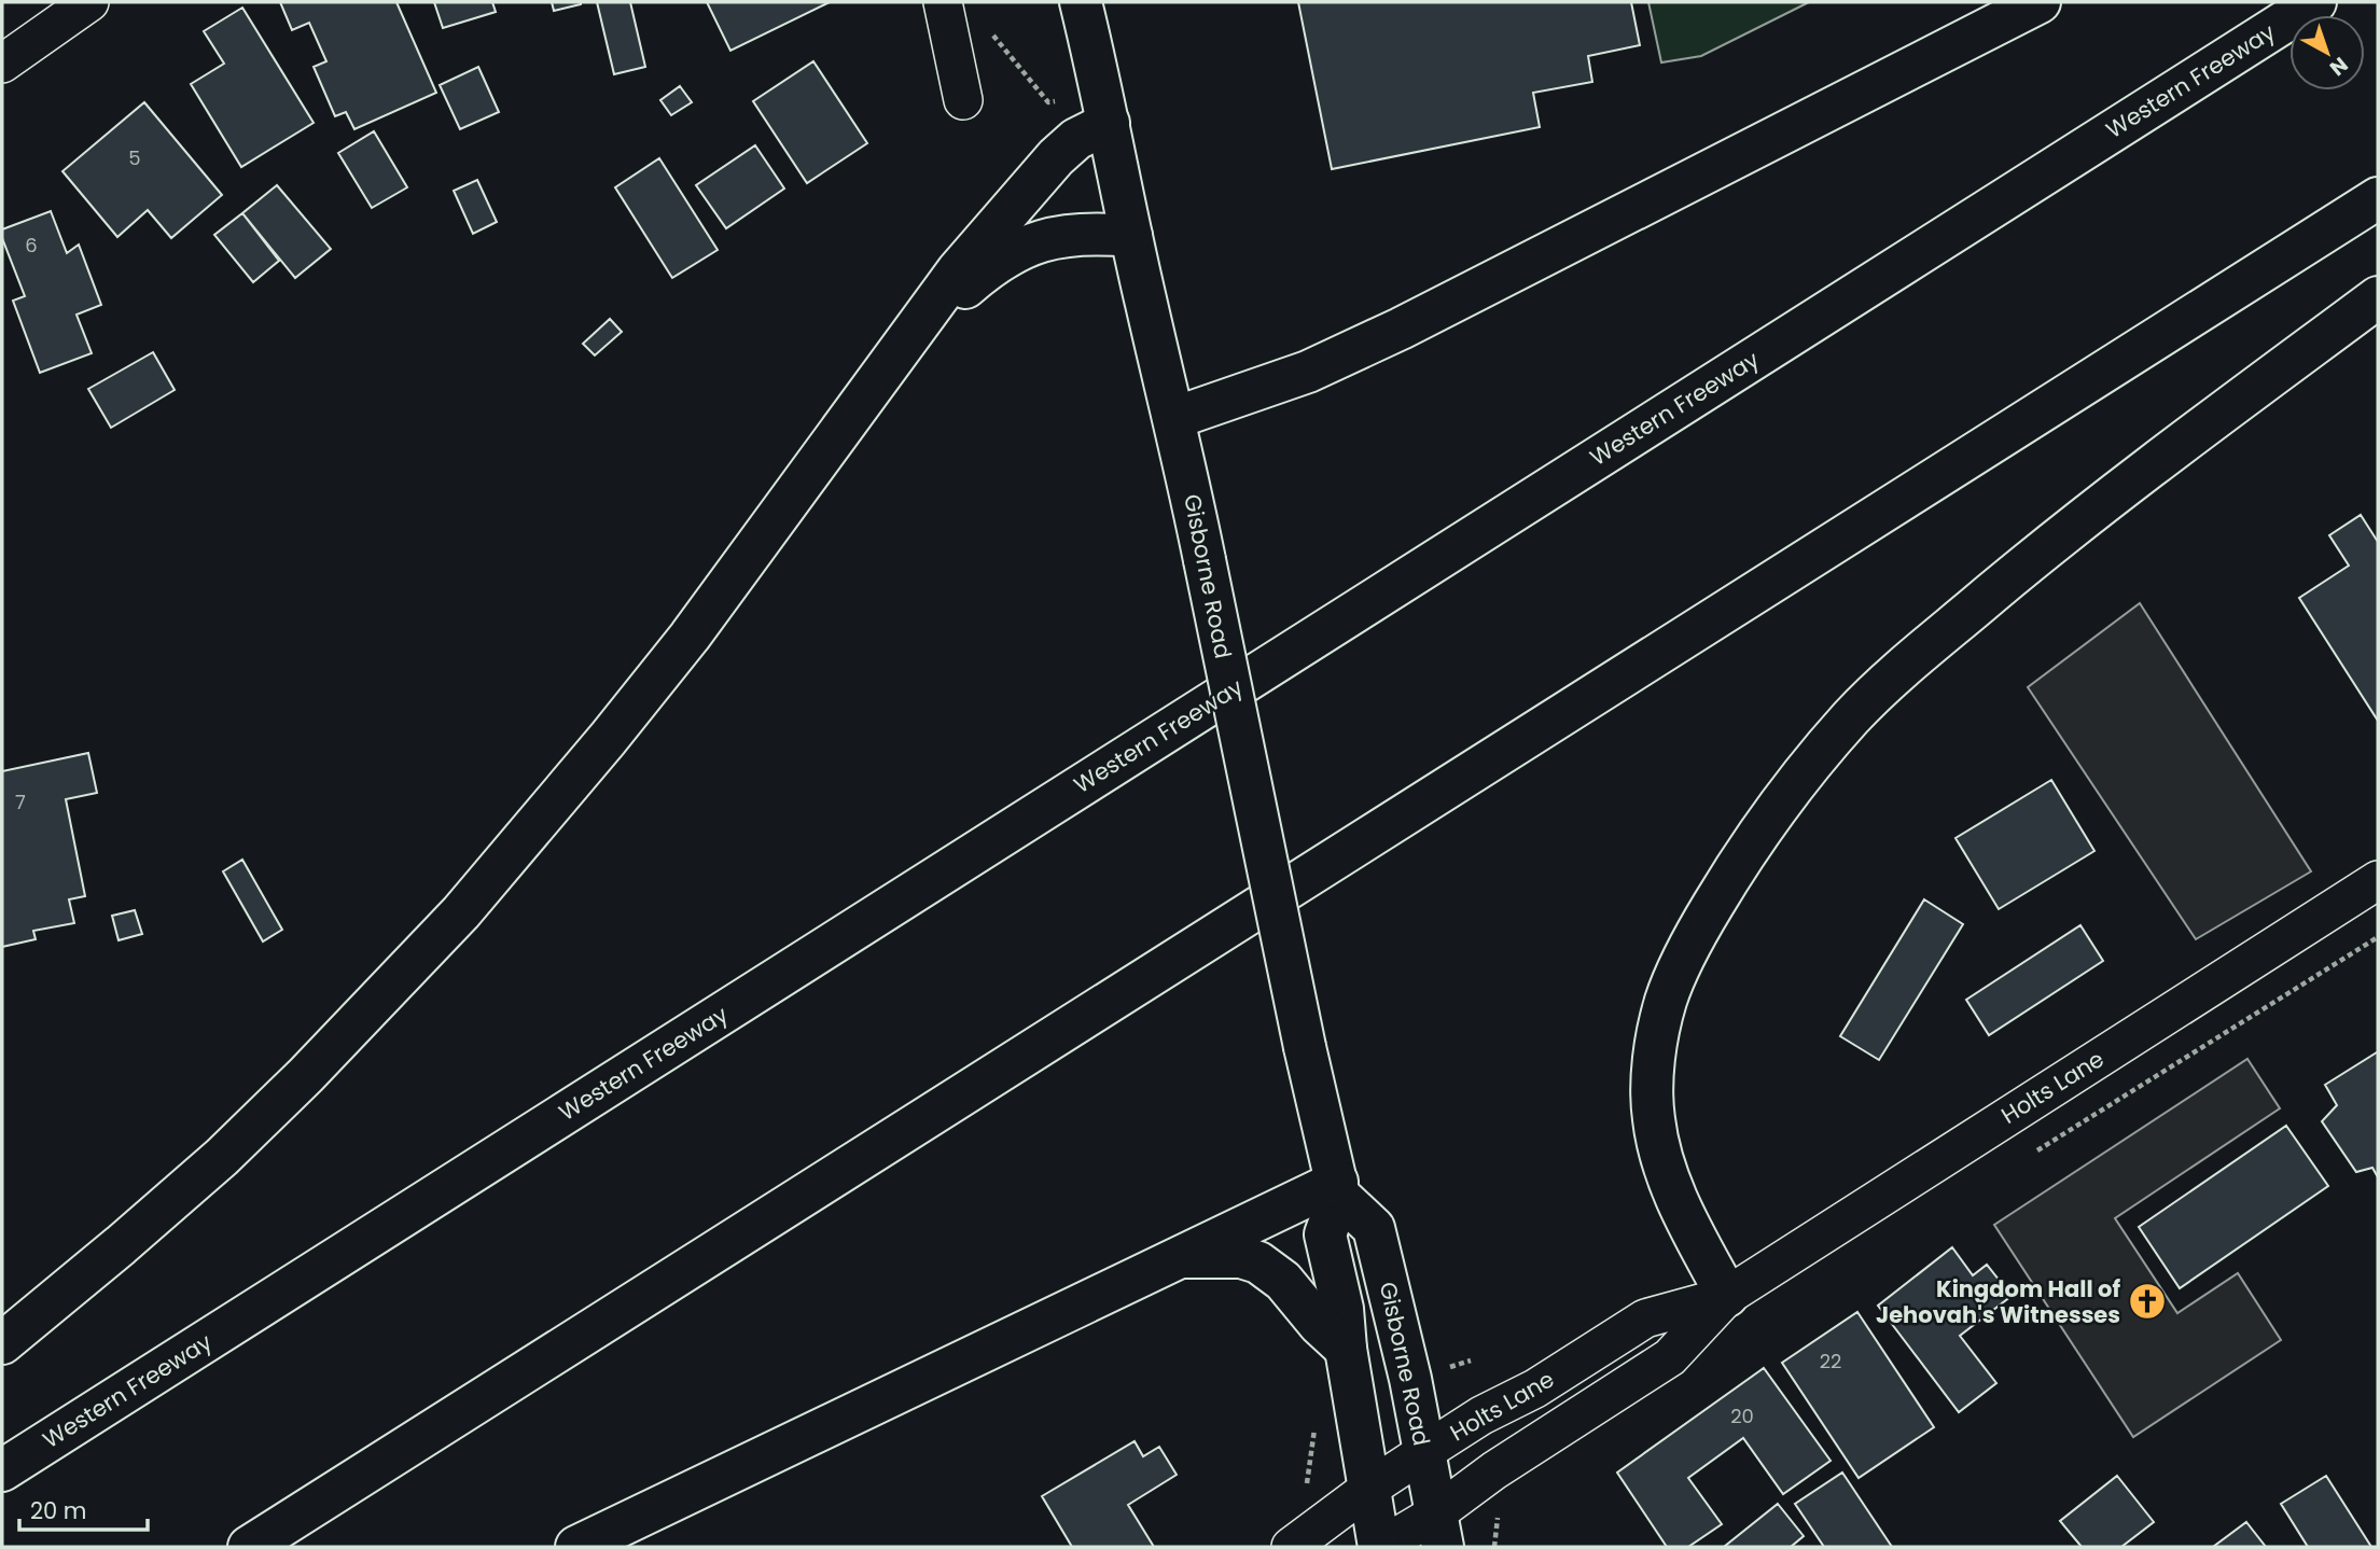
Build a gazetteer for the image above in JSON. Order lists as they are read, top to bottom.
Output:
{
  "streets": {
    "main road": ["Western Freeway", "Gisborne Road"],
    "street": ["Holts Lane"]
  },
  "crossings": [
    ["Gisborne Road", "Holts Lane"]
  ],
  "places": {
    "church": ["Kingdom Hall of Jehovah's Witnesses"]
  },
  "house_numbers": [
    "5",
    "6",
    "7",
    "22",
    "20"
  ],
  "scale_bar": "20 m",
  "north": "bottom right"
}
